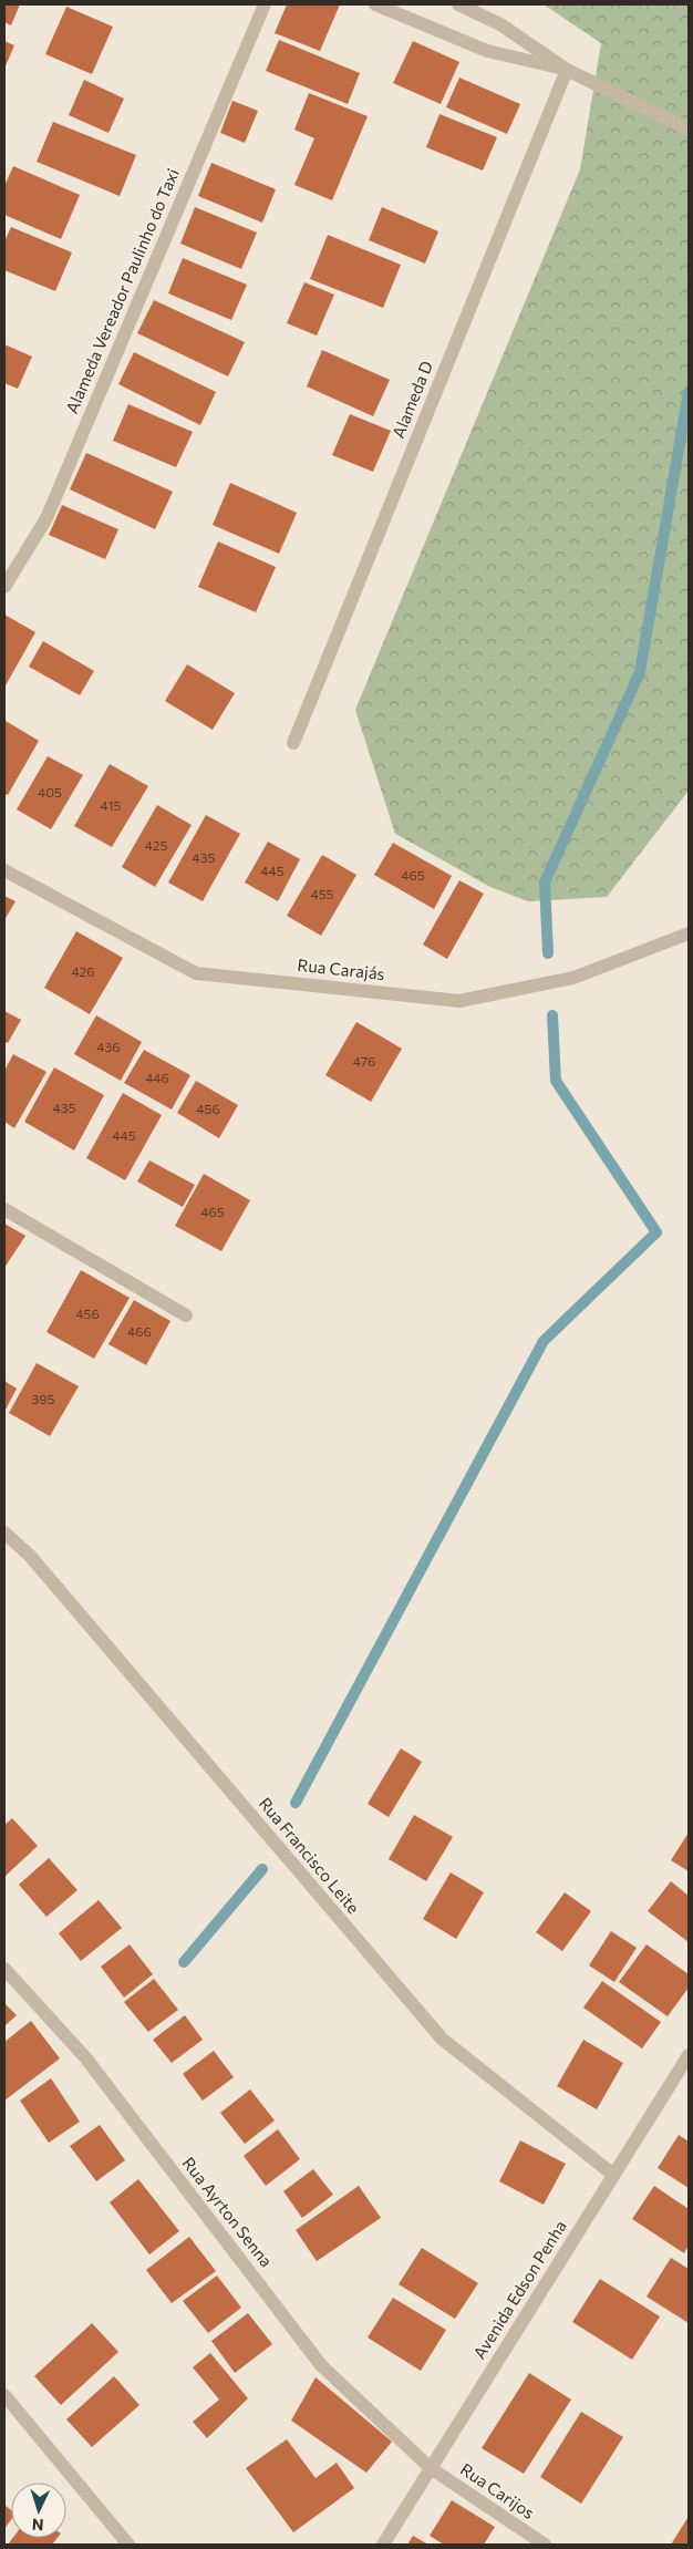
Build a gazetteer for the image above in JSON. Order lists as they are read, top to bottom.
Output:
{
  "streets": {
    "street": [
      "Alameda Vereador Paulinho do Taxi",
      "Alameda D",
      "Rua Carajás",
      "Rua Francisco Leite",
      "Rua Ayrton Senna",
      "Avenida Edson Penha",
      "Rua Carijos"
    ]
  },
  "crossings": [
    ["Rua Francisco Leite", "Avenida Edson Penha"],
    ["Rua Ayrton Senna", "Avenida Edson Penha"],
    ["Rua Ayrton Senna", "Rua Carijos"],
    ["Avenida Edson Penha", "Rua Carijos"]
  ],
  "house_numbers": [
    "405",
    "415",
    "425",
    "435",
    "445",
    "465",
    "455",
    "426",
    "436",
    "476",
    "446",
    "435",
    "456",
    "445",
    "465",
    "456",
    "466",
    "395"
  ],
  "north": "bottom"
}
